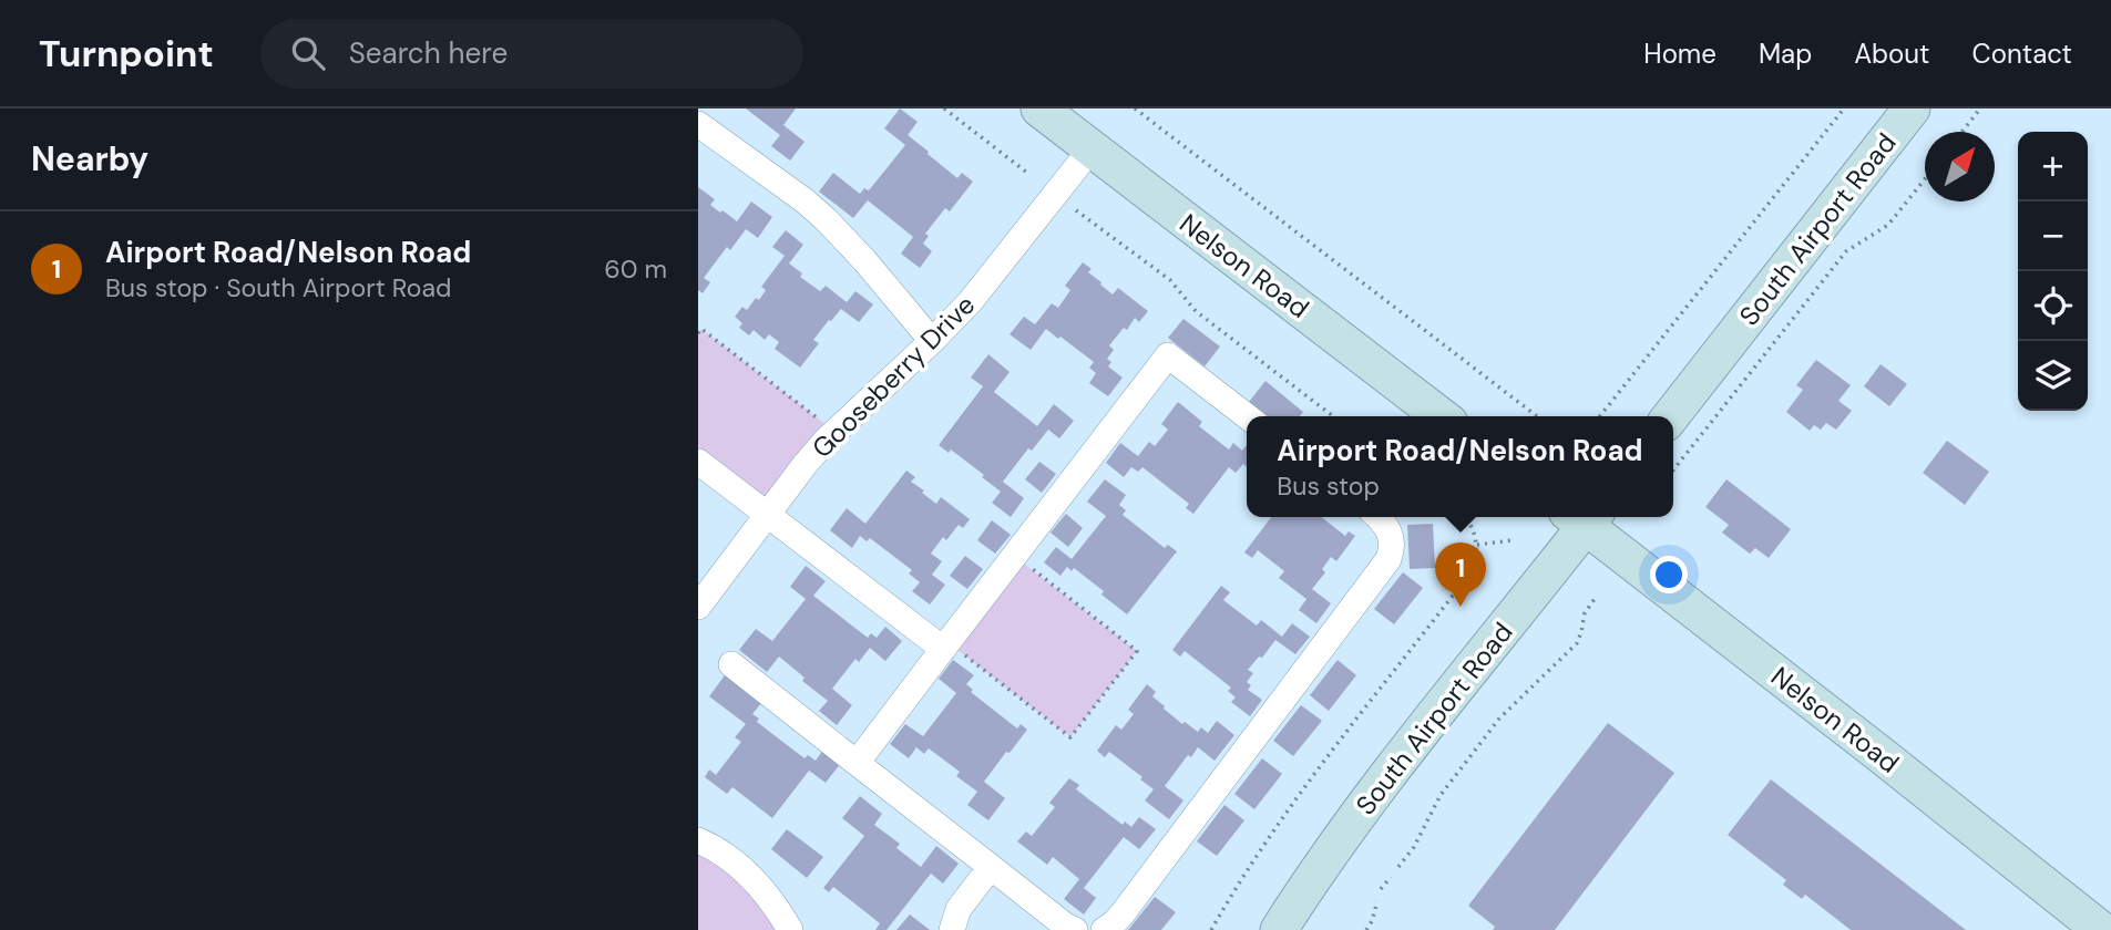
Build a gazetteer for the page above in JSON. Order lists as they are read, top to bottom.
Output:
{
  "streets": {
    "main road": ["South Airport Road", "Nelson Road"],
    "street": ["Gooseberry Drive"]
  },
  "crossings": [
    ["Nelson Road", "Gooseberry Drive"]
  ],
  "north": "top right",
  "page": {
    "header": "Turnpoint",
    "search": "Search here",
    "nav": [
      "Home",
      "Map",
      "About",
      "Contact"
    ],
    "heading": "Nearby",
    "map_buttons": ["+", "−"],
    "list": [
      {
        "mark": "1",
        "name": "Airport Road/Nelson Road",
        "note": "Bus stop · South Airport Road",
        "value": "60 m"
      }
    ],
    "popup": ["Airport Road/Nelson Road", "Bus stop"],
    "pins": "1"
  }
}
